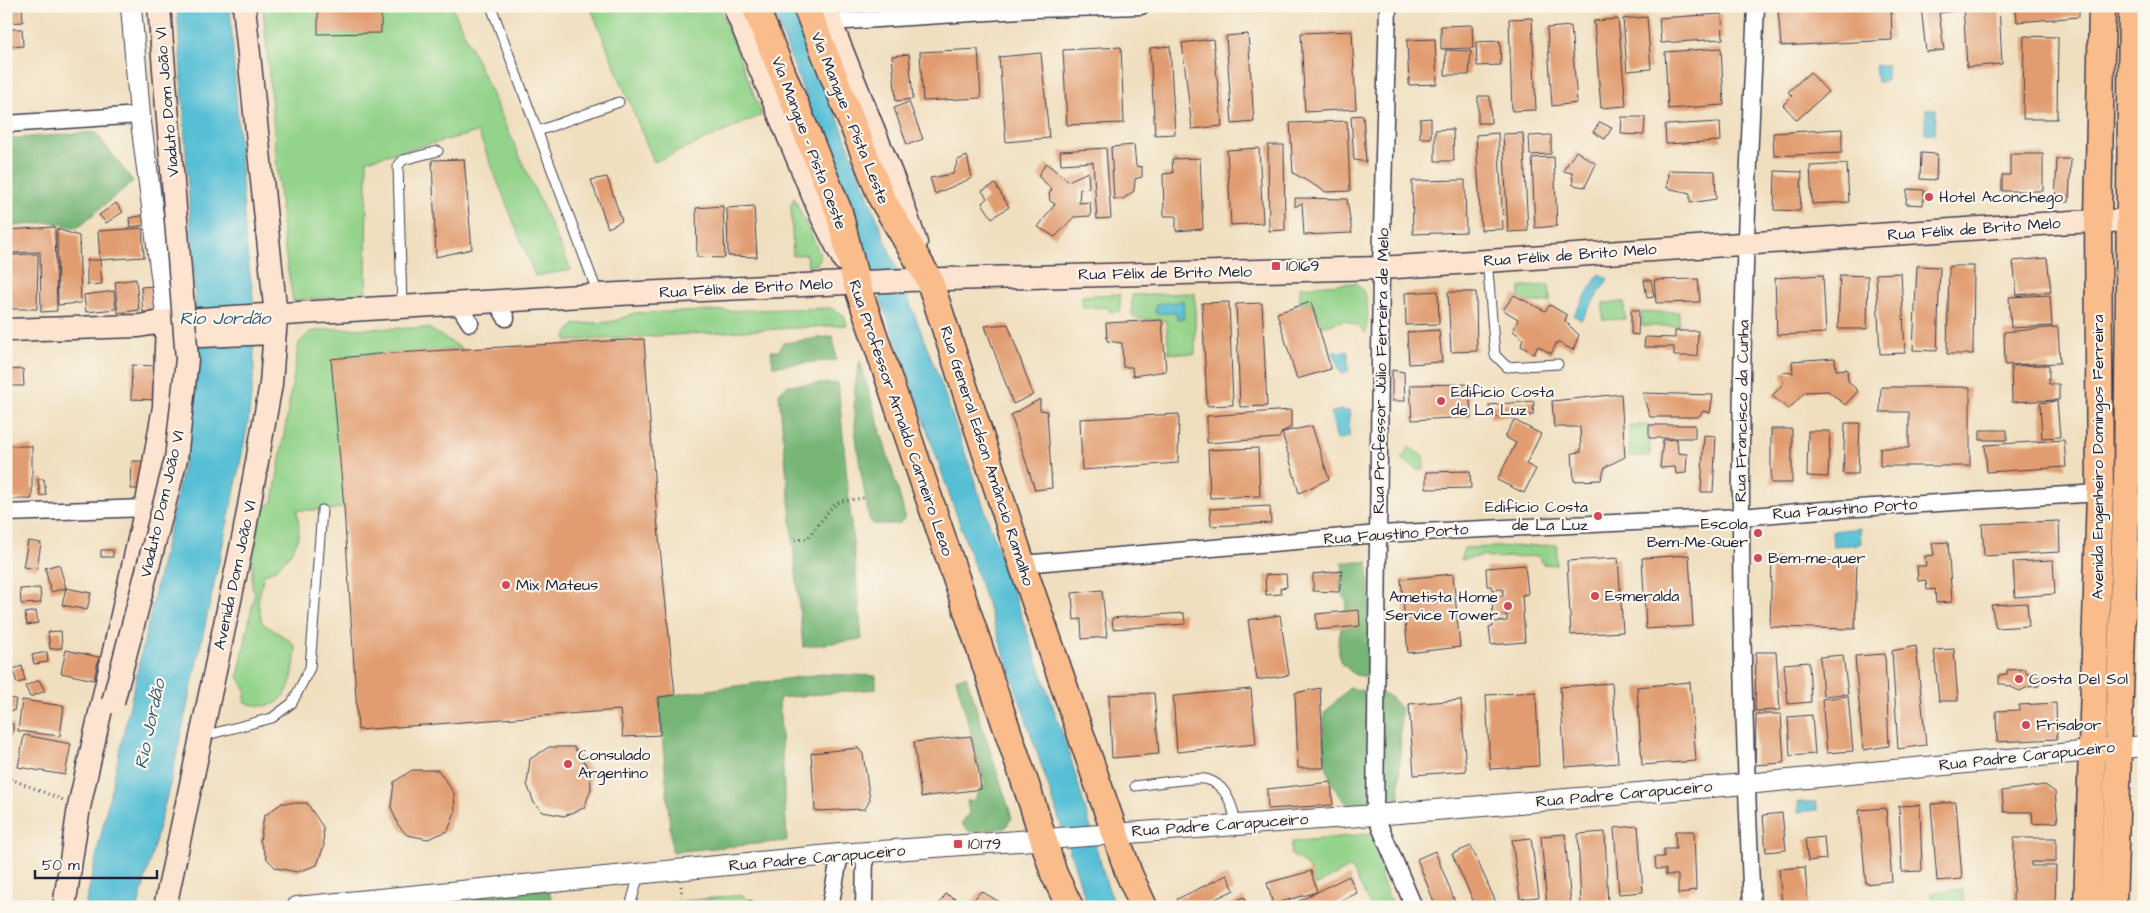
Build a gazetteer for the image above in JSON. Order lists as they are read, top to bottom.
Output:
{
  "streets": {
    "main road": [
      "Viaduto Dom João VI",
      "Via Mangue - Pista Leste",
      "Via Mangue - Pista Oeste",
      "Rua Félix de Brito Melo",
      "Rua Professor Arnaldo Carneiro Leao",
      "Rua General Edson Amâncio Ramalho",
      "Avenida Engenheiro Domingos Ferreira",
      "Avenida Dom João VI"
    ],
    "street": [
      "Rua Professor Júlio Ferreira de Melo",
      "Rua Francisco da Cunha",
      "Rua Faustino Porto",
      "Rua Padre Carapuceiro"
    ]
  },
  "crossings": [
    ["Via Mangue - Pista Leste", "Rua Félix de Brito Melo"],
    ["Via Mangue - Pista Leste", "Rua General Edson Amâncio Ramalho"],
    ["Via Mangue - Pista Oeste", "Rua Félix de Brito Melo"],
    ["Via Mangue - Pista Oeste", "Rua Professor Arnaldo Carneiro Leao"],
    ["Rua Félix de Brito Melo", "Rua Professor Júlio Ferreira de Melo"],
    ["Rua Félix de Brito Melo", "Rua Francisco da Cunha"],
    ["Rua Félix de Brito Melo", "Rua Professor Arnaldo Carneiro Leao"],
    ["Rua Félix de Brito Melo", "Rua General Edson Amâncio Ramalho"],
    ["Rua Félix de Brito Melo", "Avenida Engenheiro Domingos Ferreira"],
    ["Rua Félix de Brito Melo", "Avenida Dom João VI"],
    ["Rua Professor Júlio Ferreira de Melo", "Rua Faustino Porto"],
    ["Rua Professor Júlio Ferreira de Melo", "Rua Padre Carapuceiro"],
    ["Rua Francisco da Cunha", "Rua Faustino Porto"],
    ["Rua Francisco da Cunha", "Rua Padre Carapuceiro"],
    ["Rua Professor Arnaldo Carneiro Leao", "Rua Padre Carapuceiro"],
    ["Rua General Edson Amâncio Ramalho", "Rua Faustino Porto"],
    ["Rua General Edson Amâncio Ramalho", "Rua Padre Carapuceiro"],
    ["Avenida Engenheiro Domingos Ferreira", "Rua Faustino Porto"],
    ["Avenida Engenheiro Domingos Ferreira", "Rua Padre Carapuceiro"]
  ],
  "water": ["Rio Jordão"],
  "places": {
    "other": [
      "Hotel Aconchego",
      "Edificio Costa de La Luz",
      "Edifício Costa de La Luz",
      "Escola Bem-Me-Quer",
      "Bem-me-quer",
      "Mix Mateus",
      "Esmeralda",
      "Ametista Home Service Tower",
      "Costa Del Sol",
      "Frisabor",
      "Consulado Argentino"
    ],
    "transit": ["10169", "10179"]
  },
  "scale_bar": "50 m"
}
